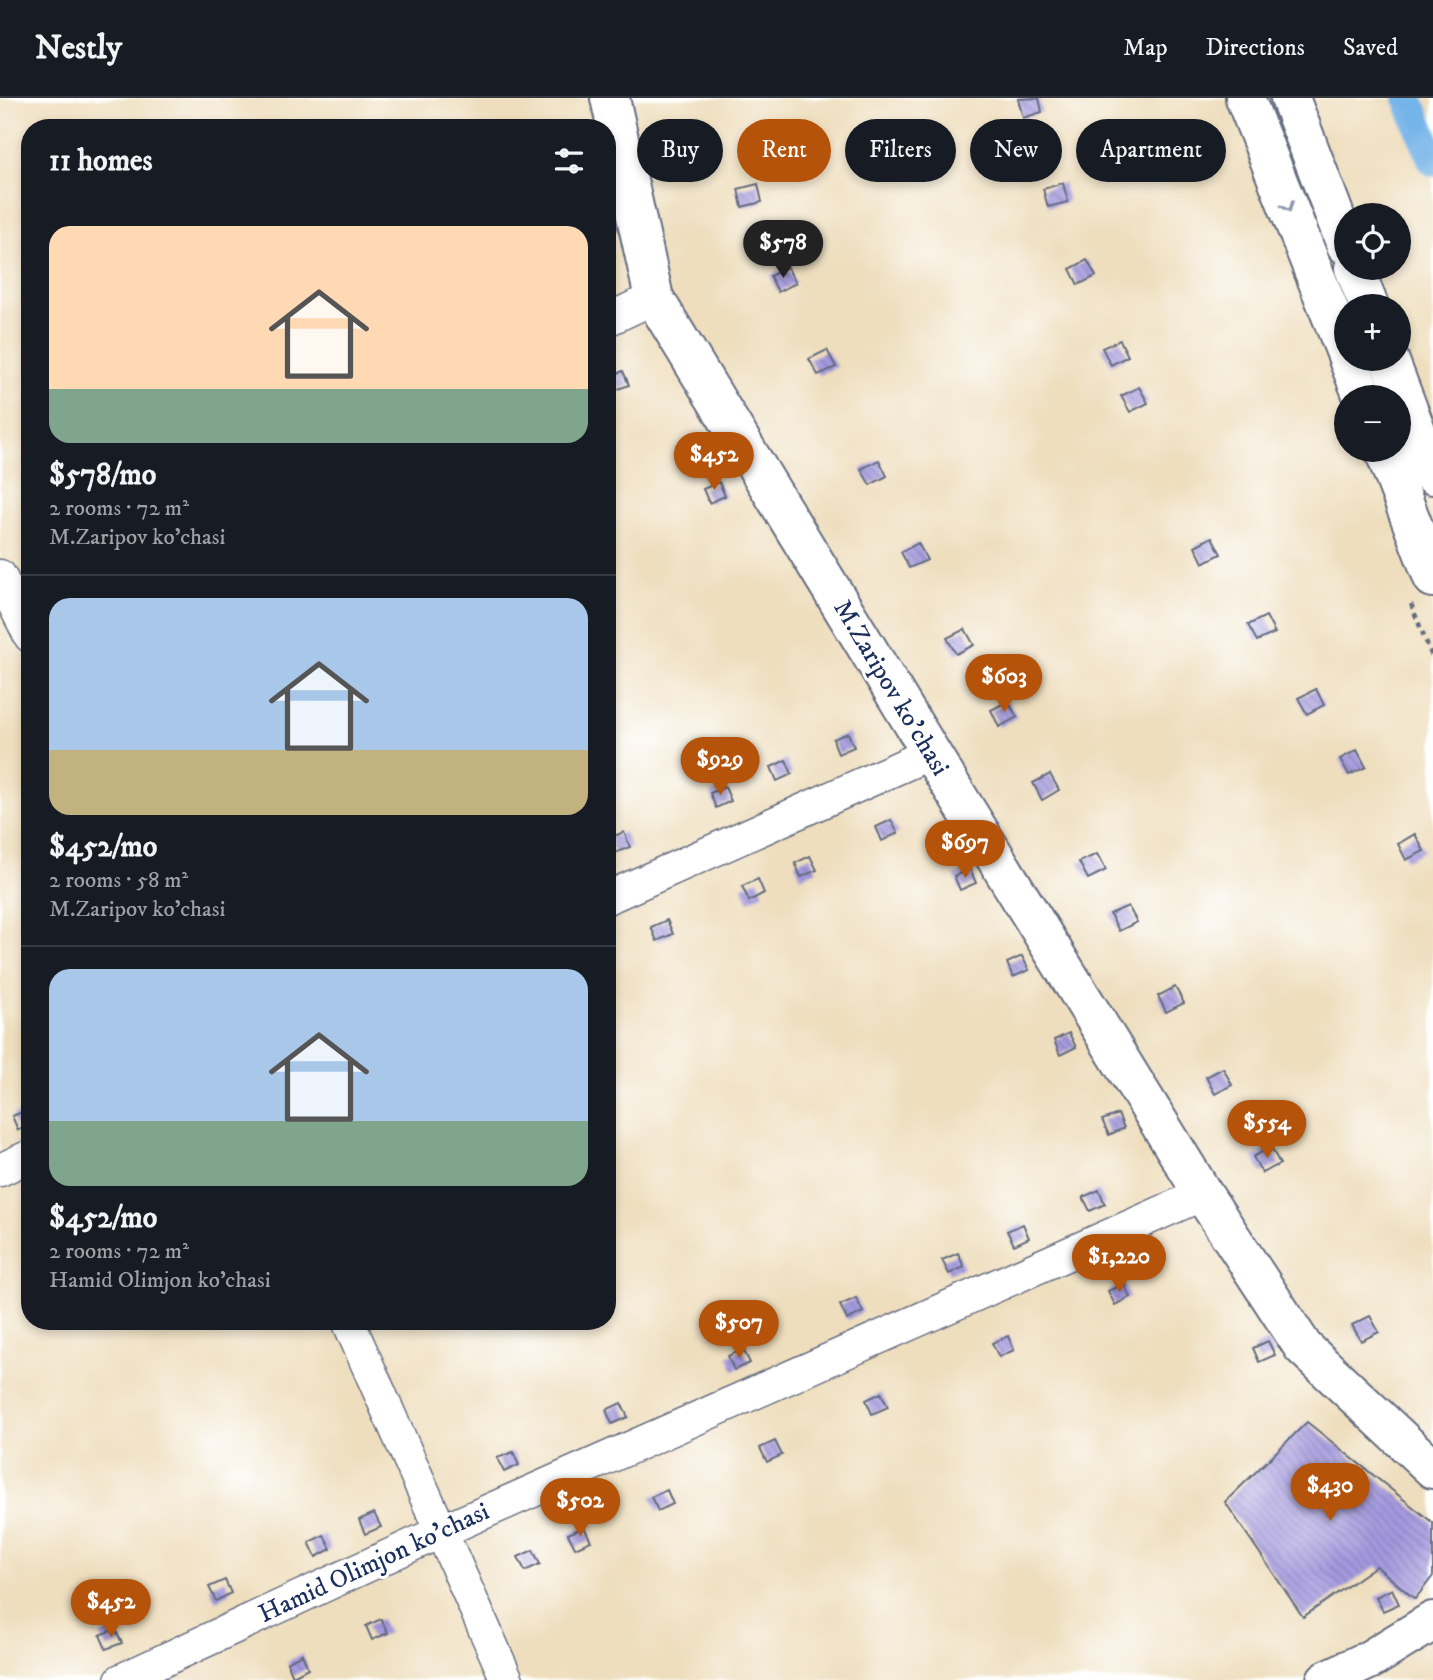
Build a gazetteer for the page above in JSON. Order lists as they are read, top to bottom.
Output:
{
  "streets": {
    "street": ["M.Zaripov ko'chasi", "Hamid Olimjon ko'chasi"]
  },
  "crossings": [
    ["M.Zaripov ko'chasi", "Hamid Olimjon ko'chasi"]
  ],
  "page": {
    "header": "Nestly",
    "nav": ["Map", "Directions", "Saved"],
    "chip": [
      "Buy",
      "Rent",
      "Filters",
      "New",
      "Apartment"
    ],
    "heading": "11 homes",
    "map_buttons": ["+", "−"],
    "list": [
      {
        "name": "$578/mo",
        "note": "2 rooms · 72 m² · M.Zaripov ko'chasi"
      },
      {
        "name": "$452/mo",
        "note": "2 rooms · 58 m² · M.Zaripov ko'chasi"
      },
      {
        "name": "$452/mo",
        "note": "2 rooms · 72 m² · Hamid Olimjon ko'chasi"
      }
    ],
    "price": [
      "$578",
      "$452",
      "$603",
      "$929",
      "$697",
      "$554",
      "$1,220",
      "$507",
      "$430",
      "$502",
      "$452"
    ]
  }
}
